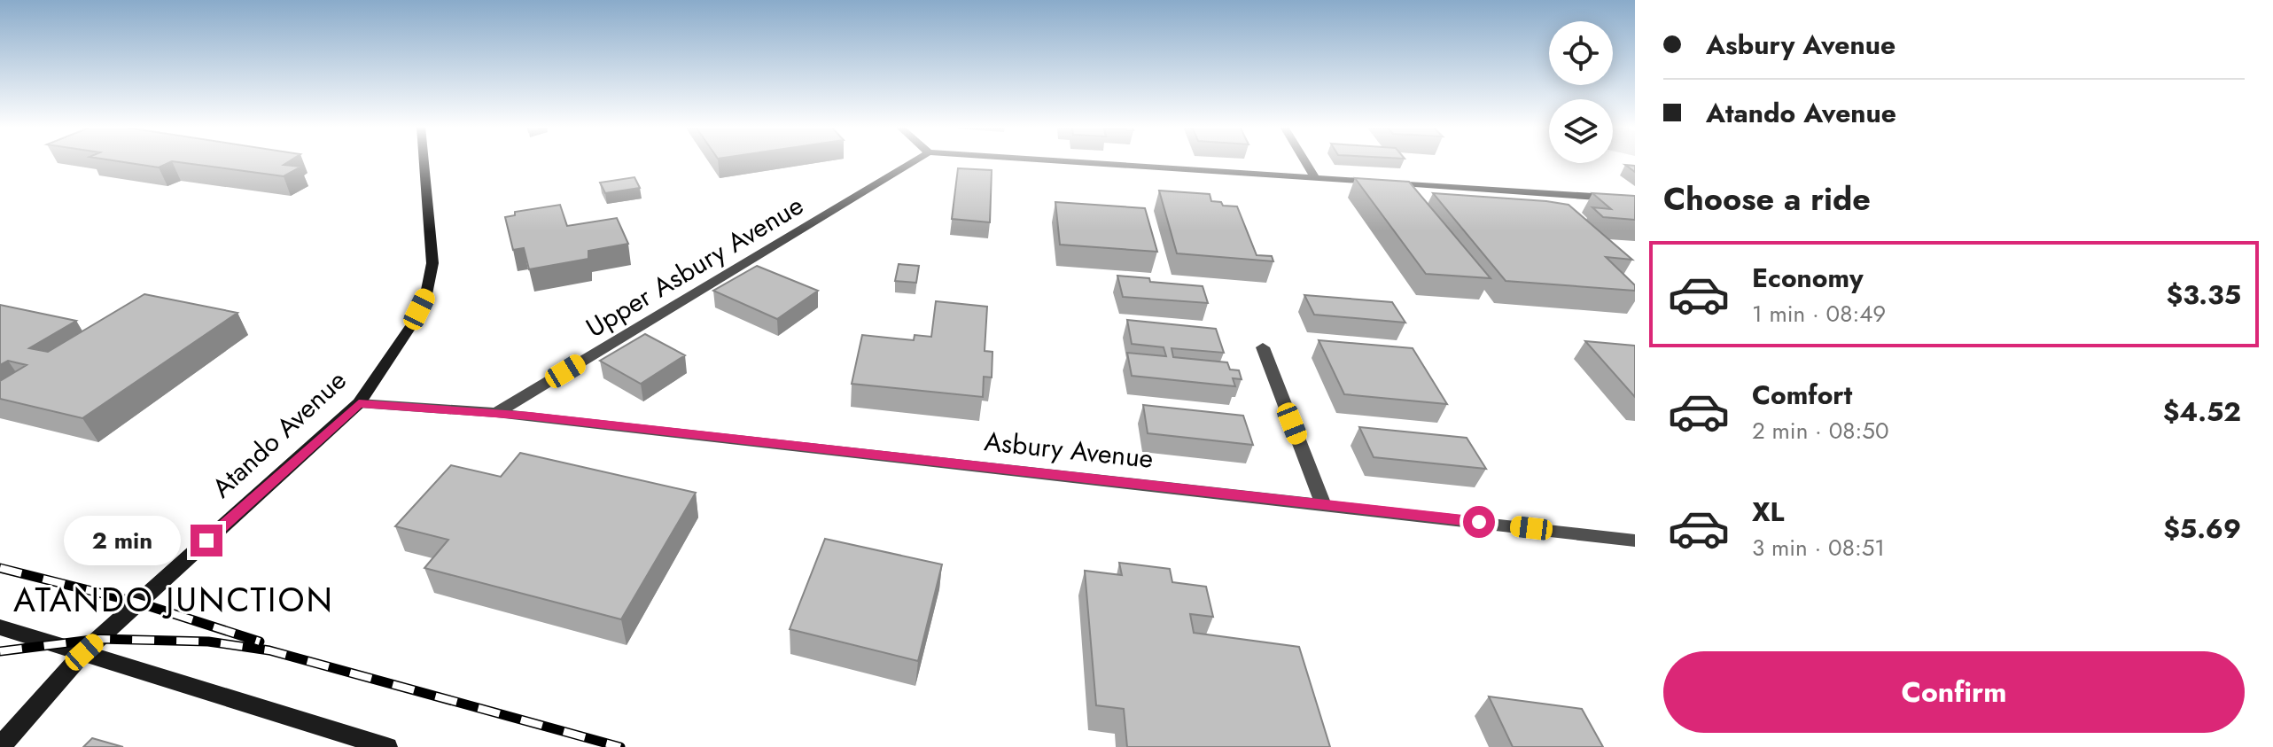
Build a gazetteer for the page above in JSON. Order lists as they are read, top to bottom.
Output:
{
  "streets": {
    "main road": ["Atando Avenue"],
    "street": ["Upper Asbury Avenue", "Asbury Avenue"]
  },
  "crossings": [
    ["Upper Asbury Avenue", "Asbury Avenue"]
  ],
  "districts": ["ATANDO JUNCTION"],
  "page": {
    "banner": ["Asbury Avenue", "Atando Avenue"],
    "heading": "Choose a ride",
    "list": [
      {
        "name": "Economy",
        "note": "1 min · 08:49",
        "value": "$3.35"
      },
      {
        "name": "Comfort",
        "note": "2 min · 08:50",
        "value": "$4.52"
      },
      {
        "name": "XL",
        "note": "3 min · 08:51",
        "value": "$5.69"
      }
    ],
    "bubble": "2 min",
    "buttons": "Confirm"
  }
}
